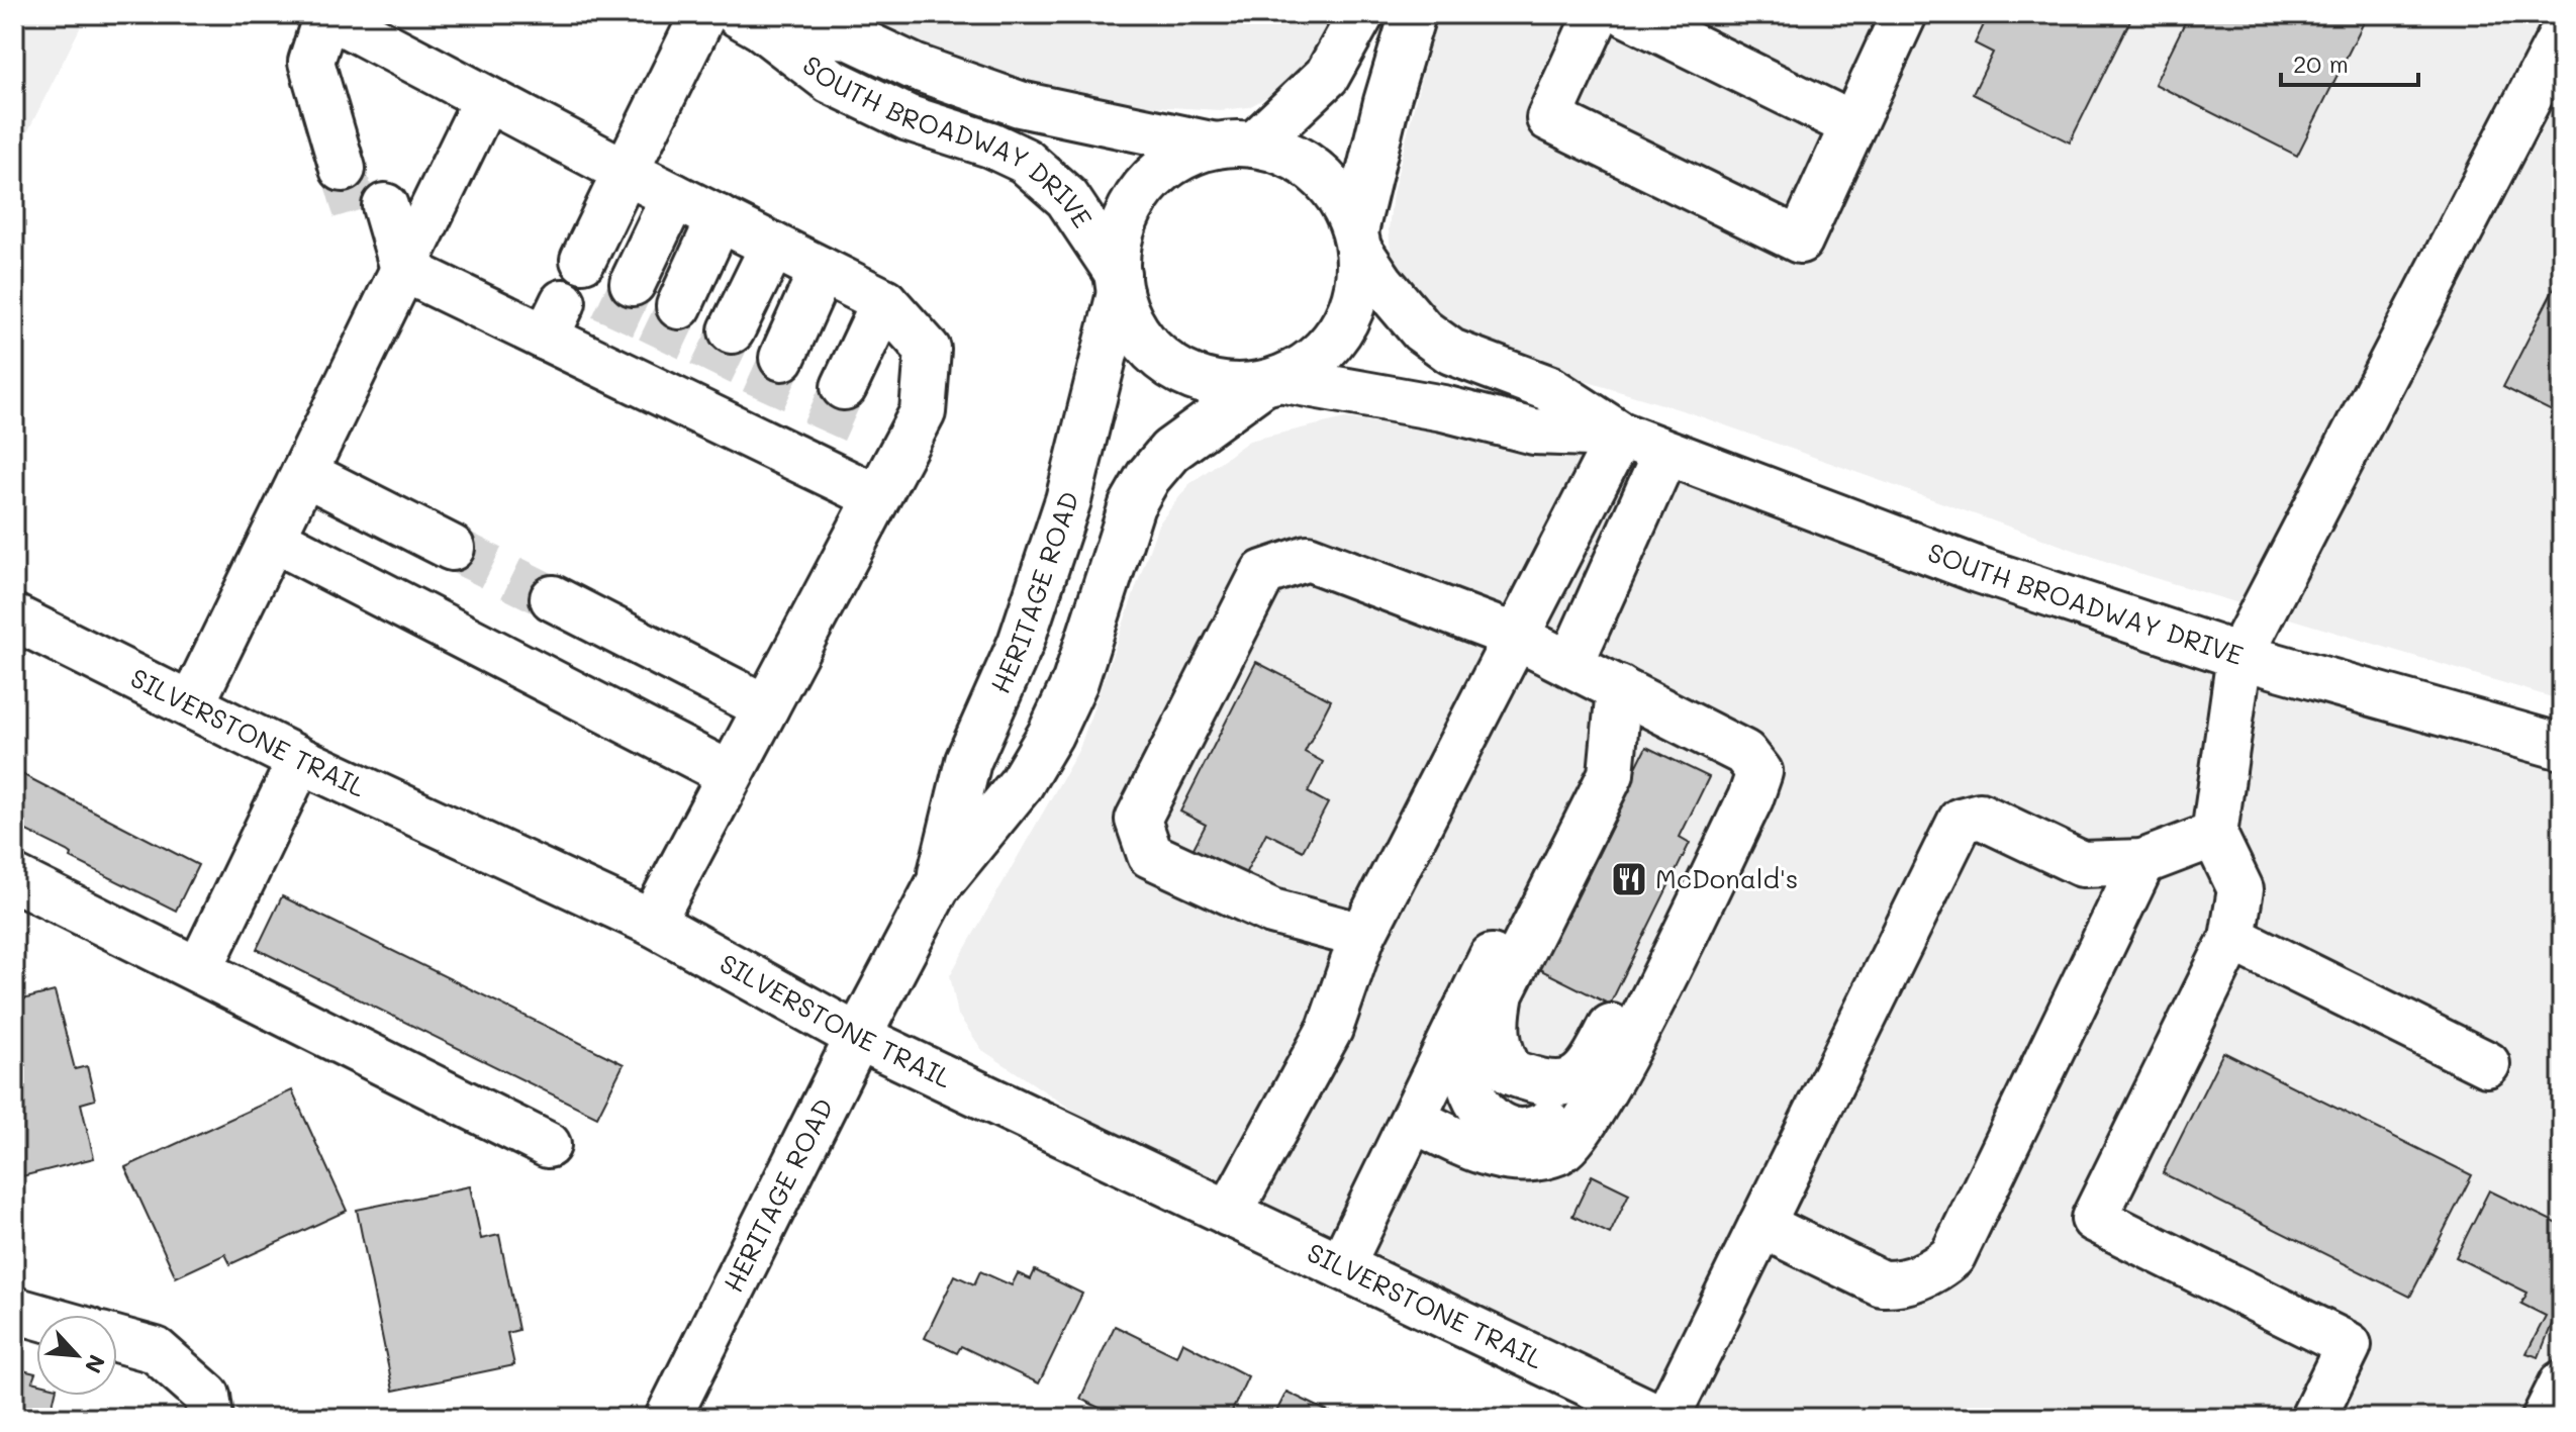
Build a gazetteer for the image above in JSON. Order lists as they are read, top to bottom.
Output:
{
  "streets": {
    "main road": ["SOUTH BROADWAY DRIVE", "HERITAGE ROAD", "SILVERSTONE TRAIL"]
  },
  "crossings": [
    ["SOUTH BROADWAY DRIVE", "HERITAGE ROAD"],
    ["HERITAGE ROAD", "SILVERSTONE TRAIL"]
  ],
  "places": {
    "restaurant": ["McDonald's"]
  },
  "scale_bar": "20 m",
  "north": "bottom right"
}
